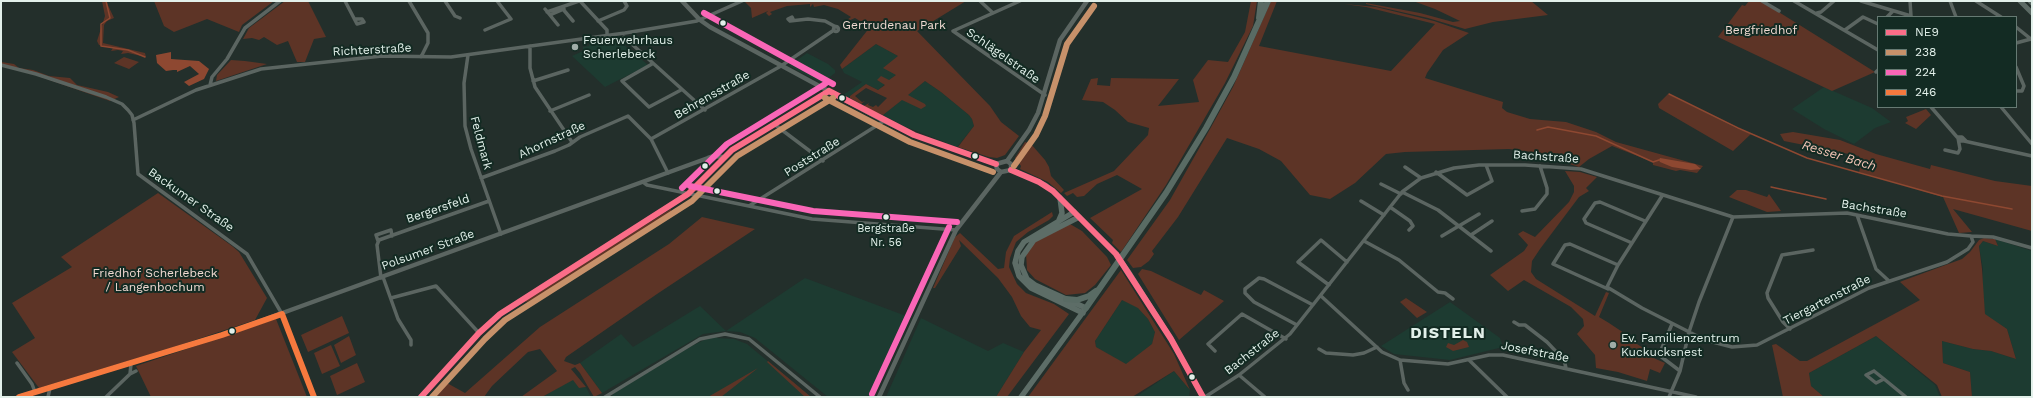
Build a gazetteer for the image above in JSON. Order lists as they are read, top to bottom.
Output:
{
  "streets": {
    "street": [
      "Richterstraße",
      "Schlägelstraße",
      "Behrensstraße",
      "Ahornstraße",
      "Feldmark",
      "Poststraße",
      "Bachstraße",
      "Backumer Straße",
      "Bergersfeld",
      "Polsumer Straße",
      "Tiergartenstraße",
      "Josefstraße"
    ]
  },
  "crossings": [
    ["Richterstraße", "Feldmark"],
    ["Richterstraße", "Backumer Straße"],
    ["Behrensstraße", "Ahornstraße"],
    ["Ahornstraße", "Feldmark"],
    ["Feldmark", "Bergersfeld"],
    ["Feldmark", "Polsumer Straße"],
    ["Bachstraße", "Tiergartenstraße"],
    ["Bachstraße", "Josefstraße"],
    ["Backumer Straße", "Polsumer Straße"]
  ],
  "districts": ["DISTELN"],
  "water": ["Resser Bach"],
  "parks": ["Gertrudenau Park", "Bergfriedhof", "Friedhof Scherlebeck / Langenbochum"],
  "places": ["Feuerwehrhaus Scherlebeck", "Bergstraße Nr. 56", "Ev. Familienzentrum Kuckucksnest"],
  "lines": [
    "transit line 238",
    "transit line 224",
    "transit line NE9",
    "transit line 246"
  ],
  "legend": [
    "NE9",
    "238",
    "224",
    "246"
  ]
}
